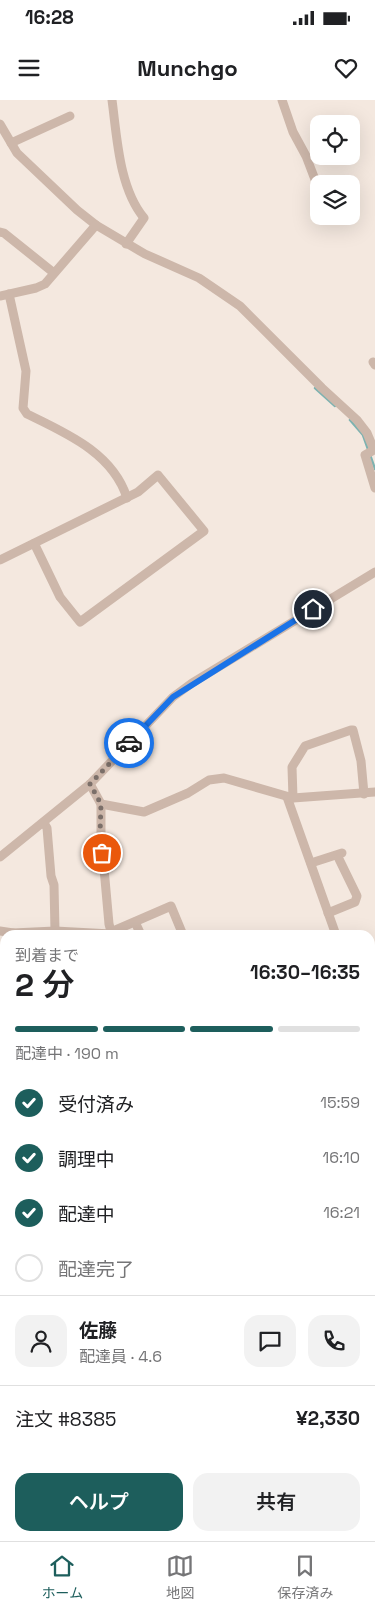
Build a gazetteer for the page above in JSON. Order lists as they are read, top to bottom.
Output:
{
  "page": {
    "status": "16:28",
    "header": "Munchgo",
    "heading": ["2 分", "到着まで", "16:30–16:35"],
    "panel": [
      "佐藤",
      "配達員 · 4.6",
      "注文 #8385",
      "¥2,330"
    ],
    "bar": "配達中 · 190 m",
    "list": [
      ["受付済み", "15:59"],
      ["調理中", "16:10"],
      ["配達中", "16:21"],
      "配達完了"
    ],
    "buttons": ["ヘルプ", "共有"],
    "tabs": ["ホーム", "地図", "保存済み"]
  }
}
